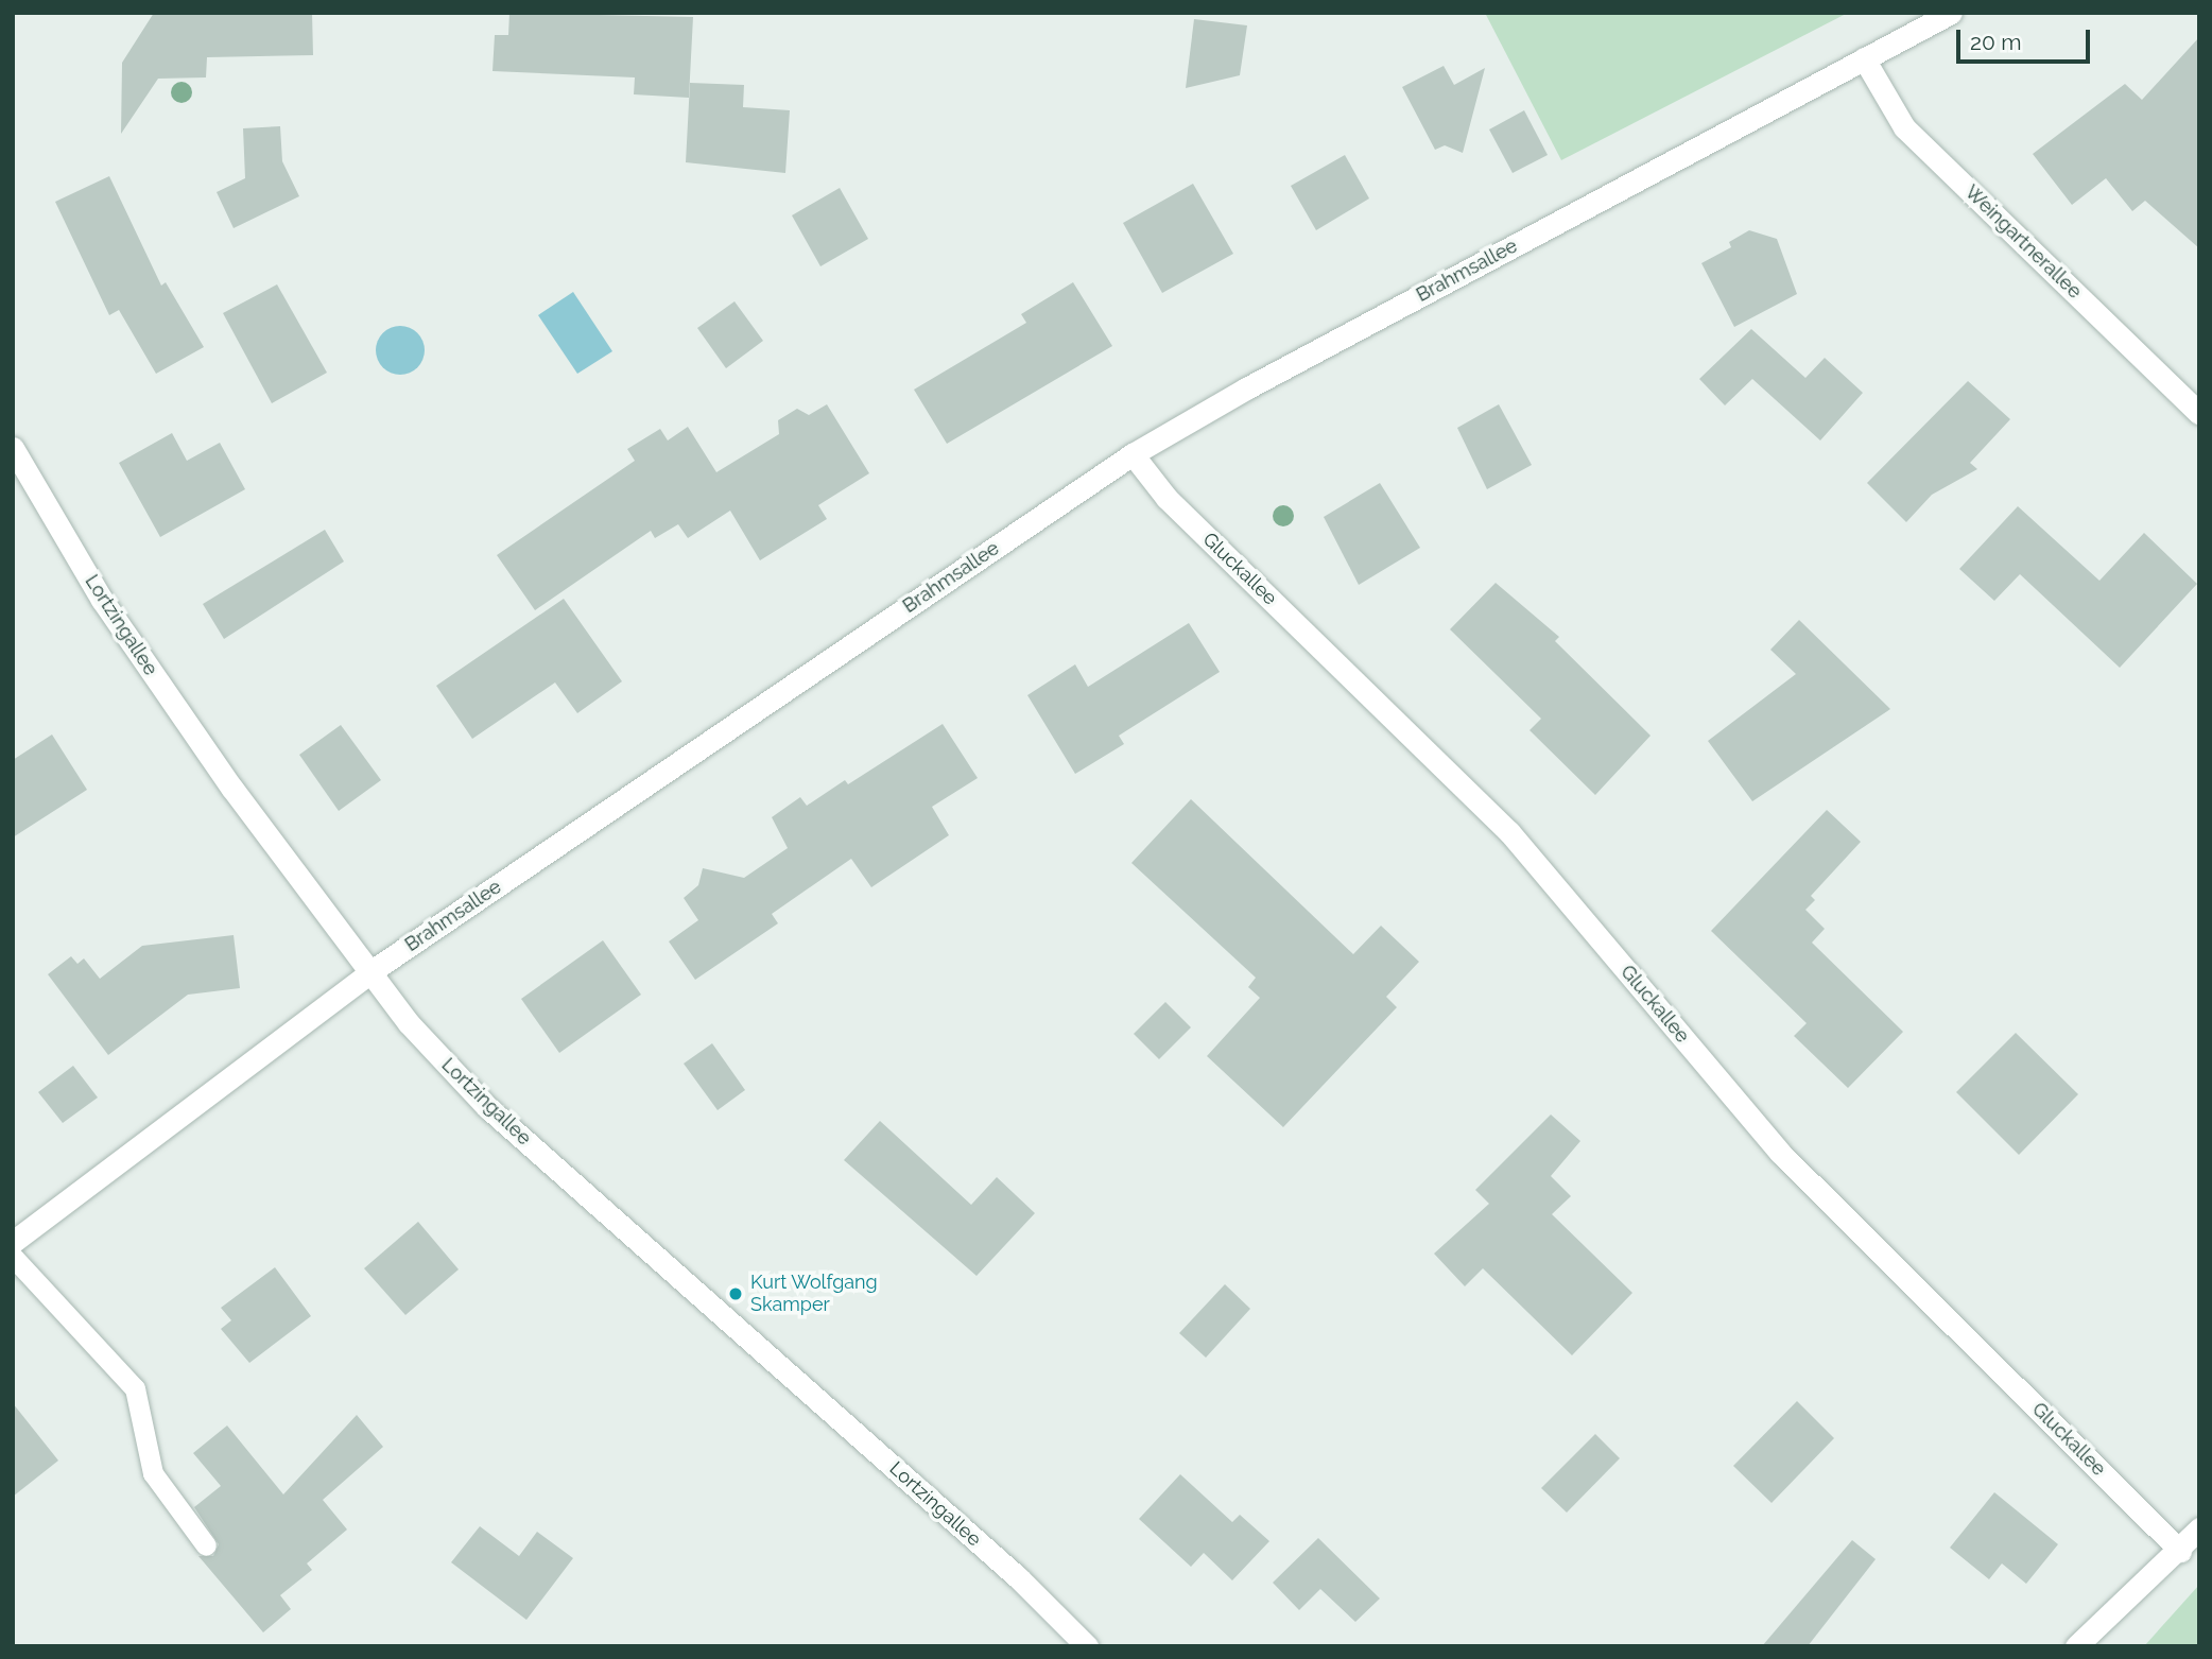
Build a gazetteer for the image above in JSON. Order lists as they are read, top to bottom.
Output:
{
  "streets": {
    "street": [
      "Weingartnerallee",
      "Brahmsallee",
      "Gluckallee",
      "Lortzingallee"
    ]
  },
  "crossings": [
    ["Weingartnerallee", "Brahmsallee"],
    ["Brahmsallee", "Gluckallee"],
    ["Brahmsallee", "Lortzingallee"]
  ],
  "places": ["Kurt Wolfgang Skamper"],
  "scale_bar": "20 m"
}
